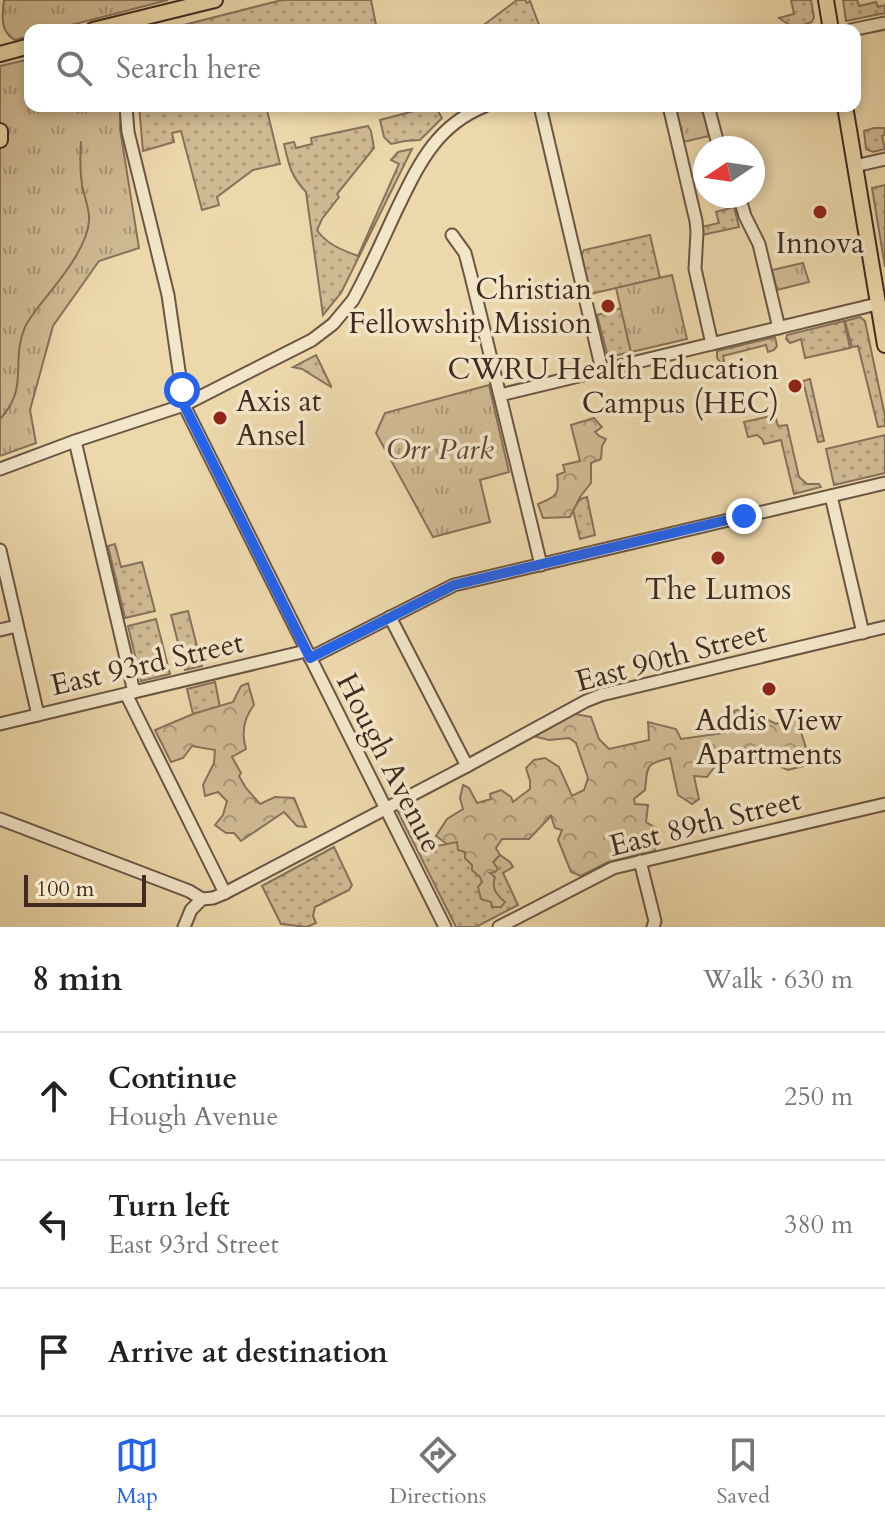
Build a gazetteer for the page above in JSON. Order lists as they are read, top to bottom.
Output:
{
  "streets": {
    "street": [
      "East 90th Street",
      "East 93rd Street",
      "Hough Avenue",
      "East 89th Street"
    ]
  },
  "crossings": [
    ["East 90th Street", "Hough Avenue"],
    ["East 93rd Street", "Hough Avenue"]
  ],
  "parks": ["Orr Park"],
  "places": [
    "Innova",
    "Christian Fellowship Mission",
    "CWRU Health Education Campus (HEC)",
    "Axis at Ansel",
    "The Lumos",
    "Addis View Apartments"
  ],
  "scale_bar": "100 m",
  "north": "left",
  "page": {
    "search": "Search here",
    "scale": "100 m",
    "heading": ["8 min", "Walk · 630 m"],
    "list": [
      ["Continue", "Hough Avenue", "250 m"],
      ["Turn left", "East 93rd Street", "380 m"],
      "Arrive at destination"
    ],
    "nav": ["Map", "Directions", "Saved"]
  }
}
